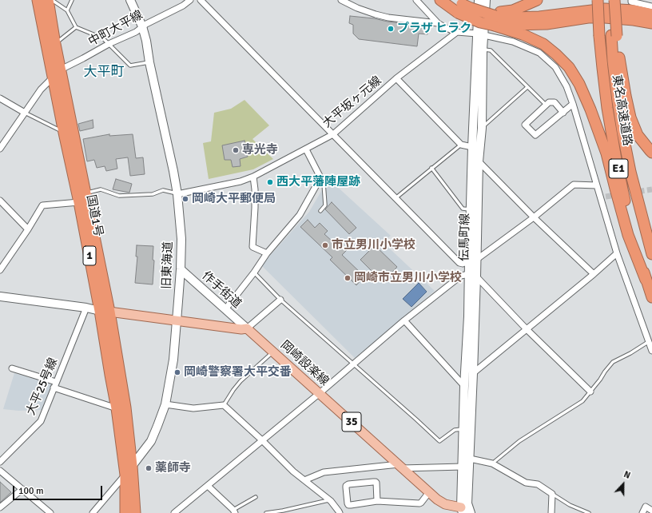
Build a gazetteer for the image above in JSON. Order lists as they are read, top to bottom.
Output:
{
  "streets": {
    "highway": [
      "東名高速道路",
      "E1",
      "国道1号",
      "1"
    ],
    "main road": ["岡崎設楽線", "35"],
    "street": [
      "中町大平線",
      "大平坂ヶ元線",
      "伝馬町線",
      "旧東海道",
      "作手街道",
      "大平25号線"
    ]
  },
  "crossings": [
    ["中町大平線", "国道1号"],
    ["中町大平線", "旧東海道"],
    ["大平坂ヶ元線", "国道1号"],
    ["大平坂ヶ元線", "旧東海道"],
    ["国道1号", "旧東海道"],
    ["旧東海道", "作手街道"],
    ["作手街道", "岡崎設楽線"]
  ],
  "districts": ["大平町"],
  "places": [
    "プラザ ヒラク",
    "専光寺",
    "西大平藩陣屋跡",
    "岡崎大平郵便局",
    "市立男川小学校",
    "岡崎市立男川小学校",
    "岡崎警察署大平交番",
    "薬師寺"
  ],
  "scale_bar": "100 m",
  "north": "top"
}
